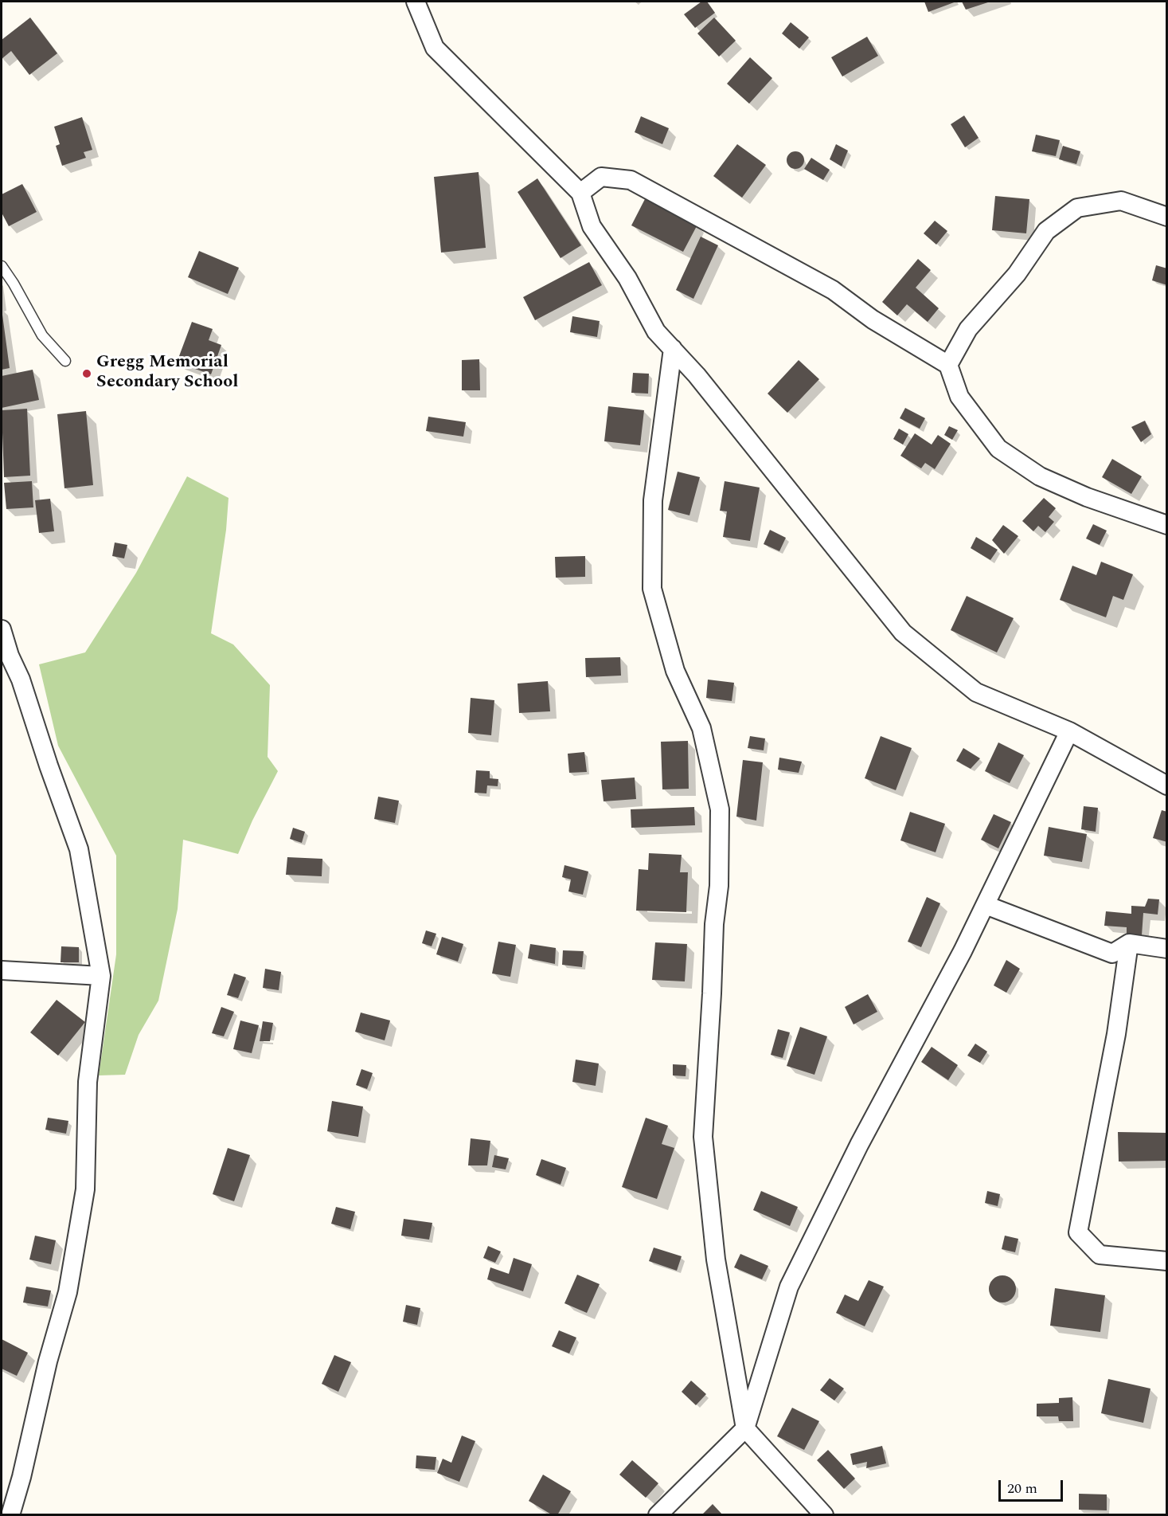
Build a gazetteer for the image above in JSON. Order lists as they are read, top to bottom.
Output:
{
  "places": ["Gregg Memorial Secondary School"],
  "scale_bar": "20 m"
}
